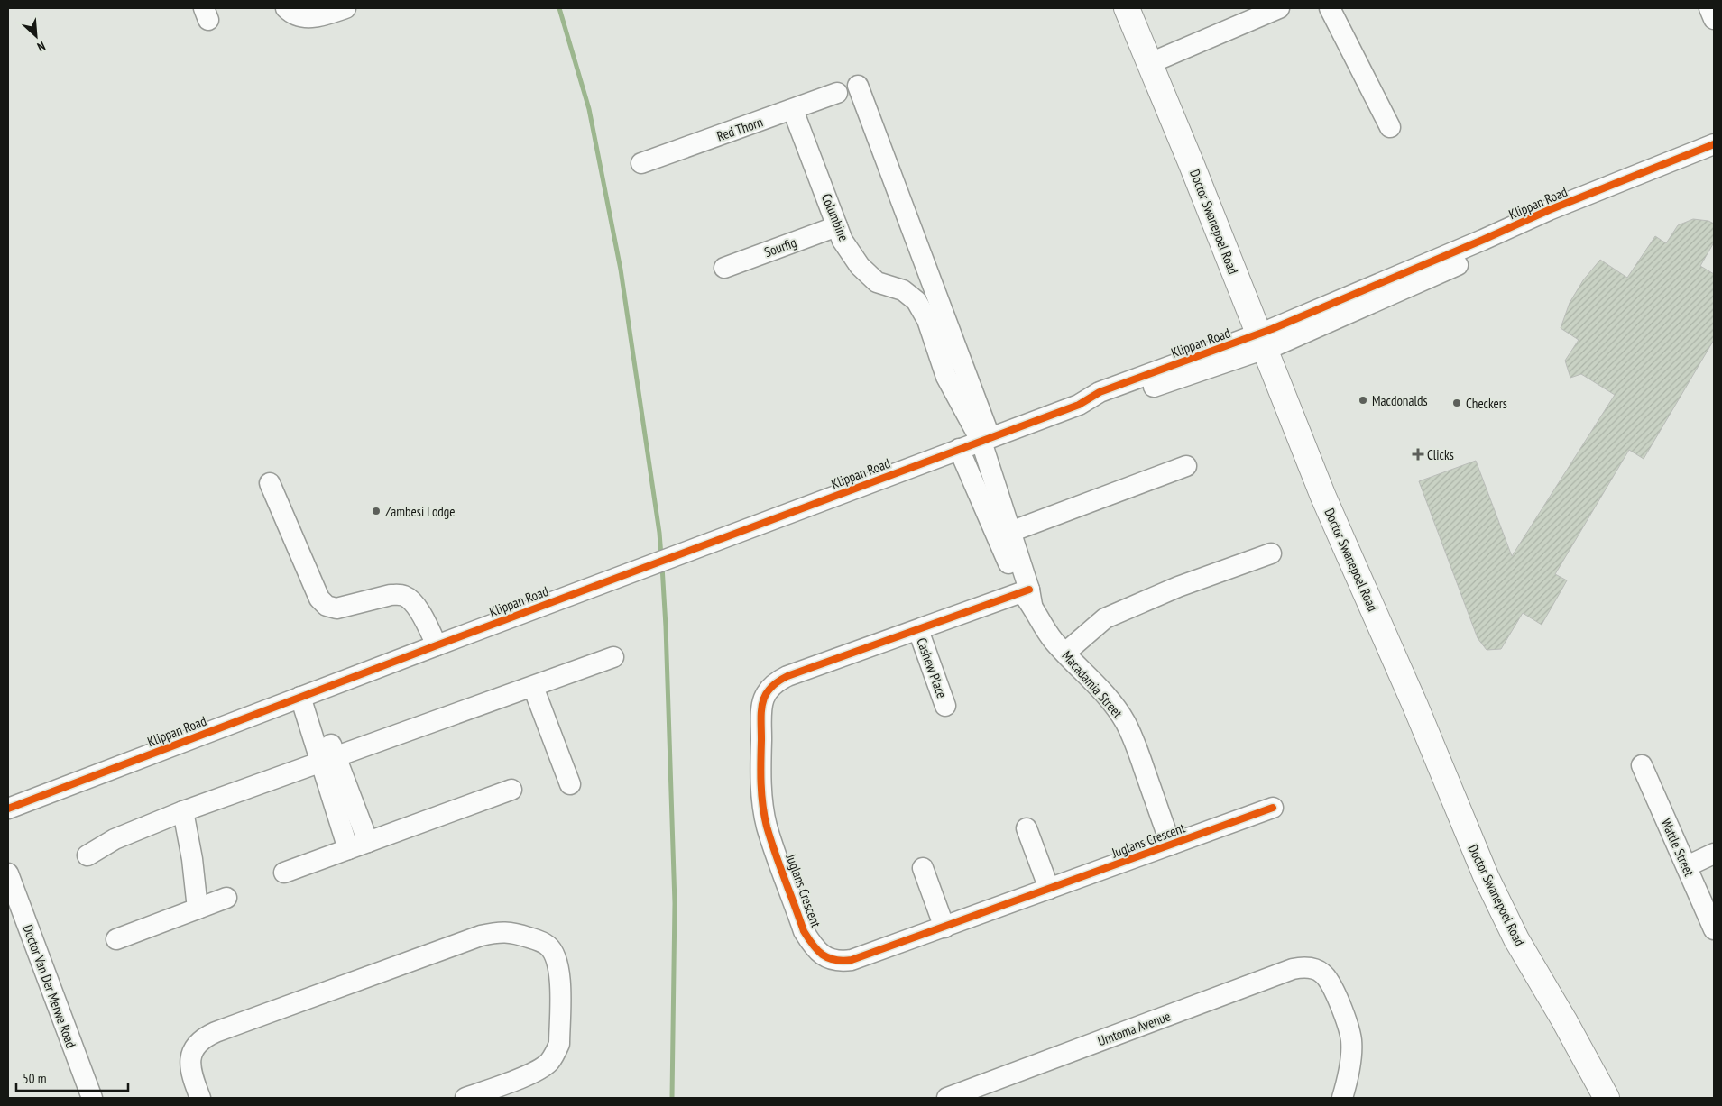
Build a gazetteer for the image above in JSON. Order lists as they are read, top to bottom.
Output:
{
  "streets": {
    "main road": ["Doctor Swanepoel Road"],
    "street": [
      "Red Thorn",
      "Klippan Road",
      "Columbine",
      "Sourfig",
      "Cashew Place",
      "Macadamia Street",
      "Juglans Crescent",
      "Wattle Street",
      "Doctor Van Der Merwe Road",
      "Umtoma Avenue"
    ]
  },
  "crossings": [
    ["Red Thorn", "Columbine"],
    ["Klippan Road", "Columbine"],
    ["Klippan Road", "Doctor Swanepoel Road"],
    ["Klippan Road", "Macadamia Street"],
    ["Columbine", "Sourfig"],
    ["Columbine", "Macadamia Street"],
    ["Cashew Place", "Juglans Crescent"],
    ["Macadamia Street", "Juglans Crescent"]
  ],
  "places": {
    "other": ["Macdonalds", "Checkers", "Zambesi Lodge"],
    "health": ["Clicks"]
  },
  "scale_bar": "50 m",
  "north": "bottom right"
}
